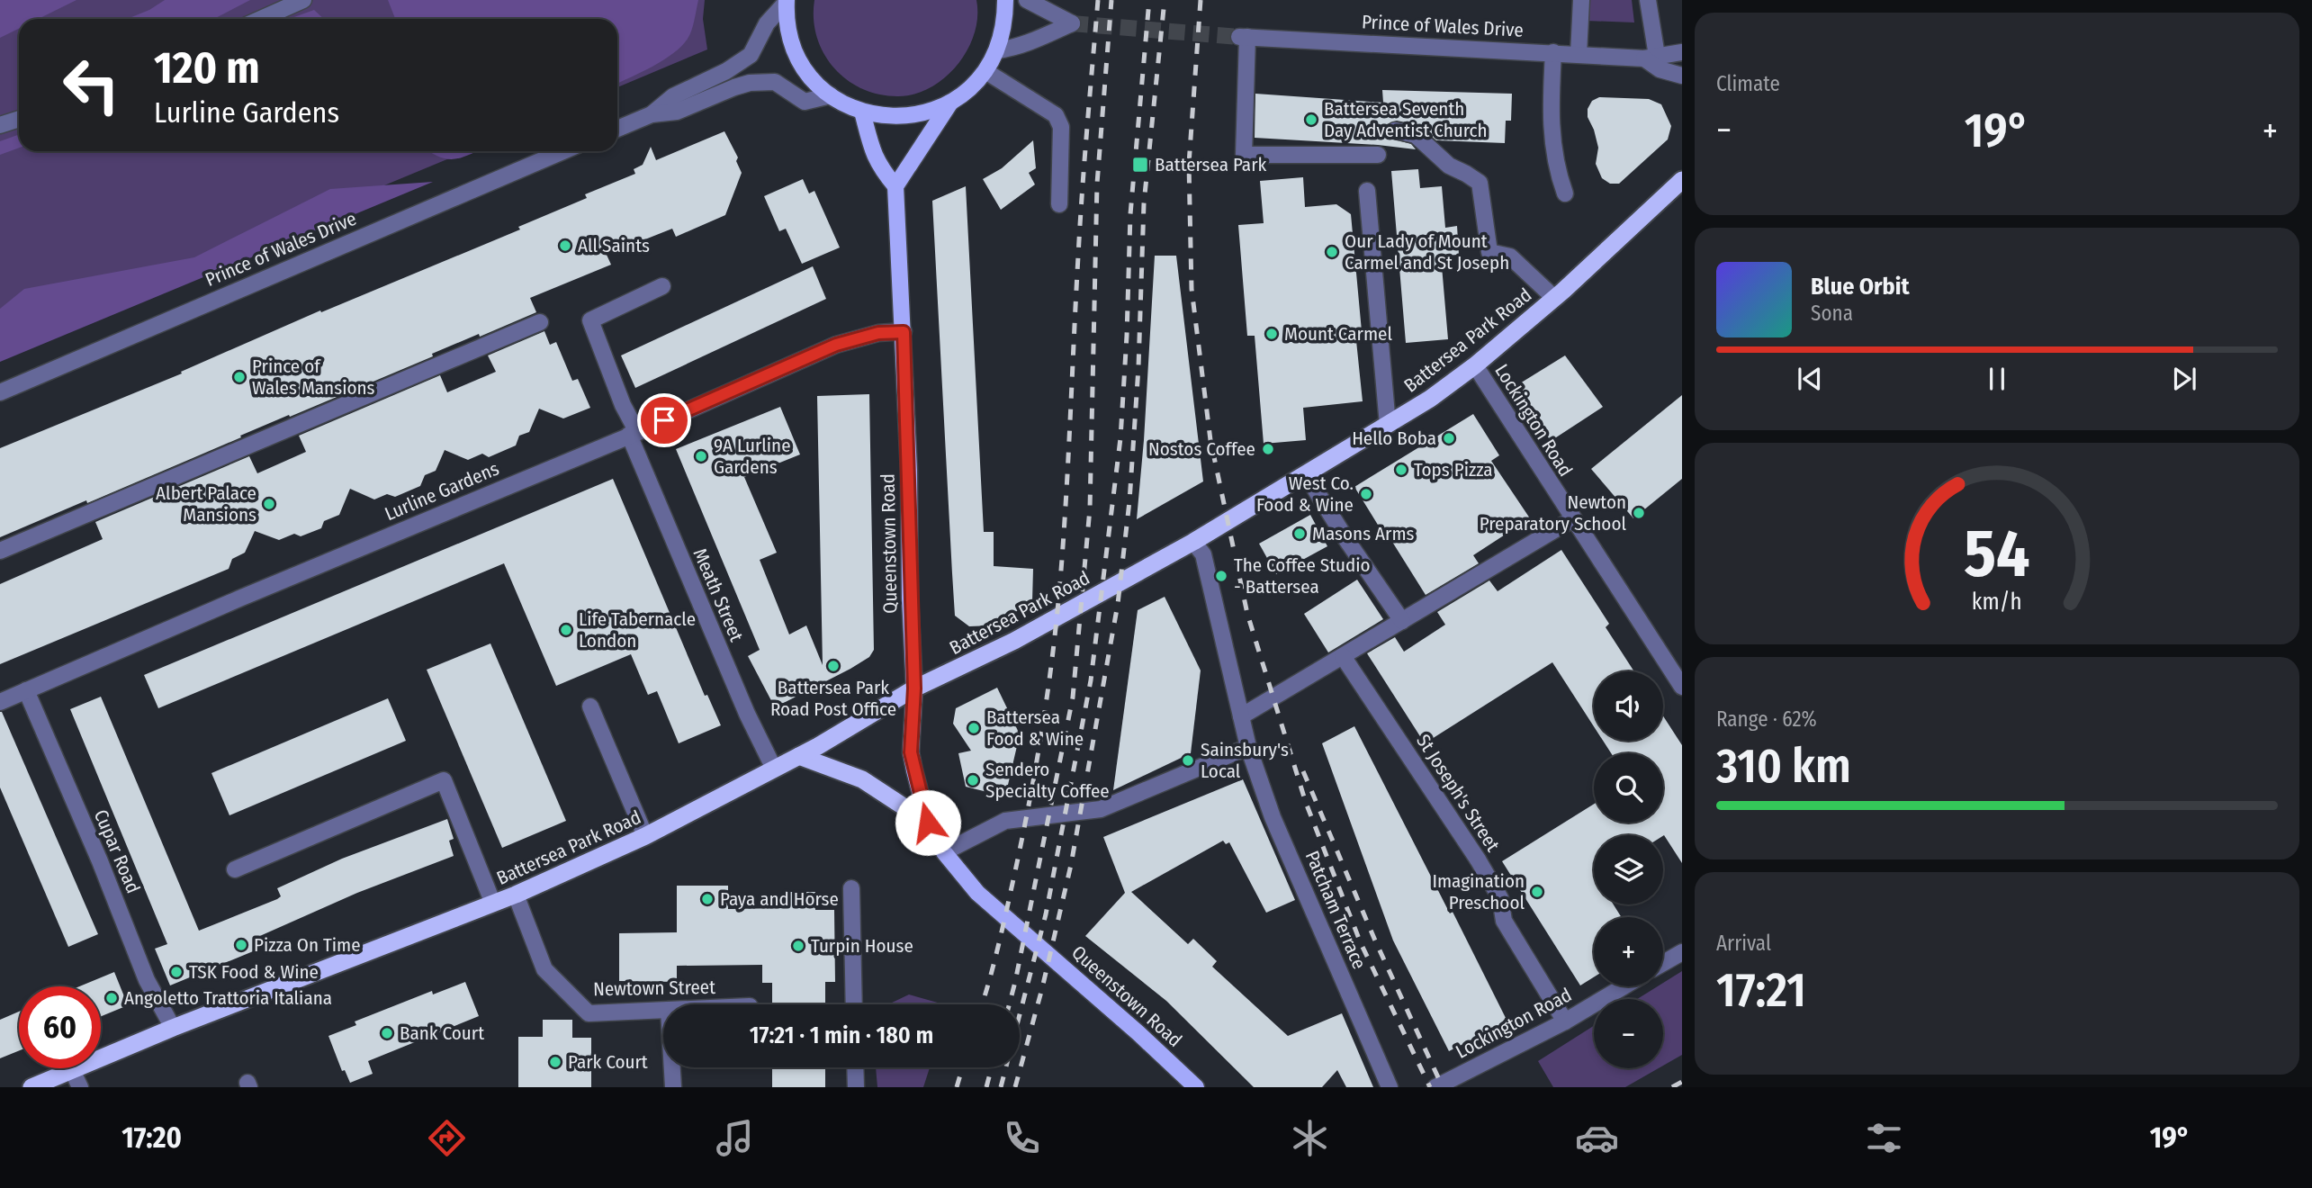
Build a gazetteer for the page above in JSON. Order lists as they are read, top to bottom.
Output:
{
  "streets": {
    "highway": ["Battersea Park Road"],
    "main road": ["Queenstown Road"],
    "street": [
      "Prince of Wales Drive",
      "Lockington Road",
      "Lurline Gardens",
      "Meath Street",
      "St Joseph's Street",
      "Cupar Road",
      "Patcham Terrace",
      "Newtown Street"
    ]
  },
  "crossings": [
    ["Battersea Park Road", "Lockington Road"],
    ["Battersea Park Road", "Queenstown Road"],
    ["Battersea Park Road", "Meath Street"],
    ["Battersea Park Road", "Cupar Road"],
    ["Battersea Park Road", "Patcham Terrace"],
    ["Battersea Park Road", "Newtown Street"],
    ["Lockington Road", "St Joseph's Street"],
    ["Lurline Gardens", "Queenstown Road"],
    ["Lurline Gardens", "Meath Street"],
    ["Lurline Gardens", "Cupar Road"]
  ],
  "places": {
    "other": [
      "Battersea Seventh Day Adventist Church",
      "All Saints",
      "Our Lady of Mount Carmel and St Joseph",
      "Mount Carmel",
      "Prince of Wales Mansions",
      "Hello Boba",
      "Nostos Coffee",
      "9A Lurline Gardens",
      "Tops Pizza",
      "West Co. Food & Wine",
      "Albert Palace Mansions",
      "Newton Preparatory School",
      "Masons Arms",
      "The Coffee Studio - Battersea",
      "Life Tabernacle London",
      "Battersea Park Road Post Office",
      "Battersea Food & Wine",
      "Sainsbury's Local",
      "Sendero Specialty Coffee",
      "Imagination Preschool",
      "Paya and Horse",
      "Pizza On Time",
      "Turpin House",
      "TSK Food & Wine",
      "Angoletto Trattoria Italiana",
      "Bank Court",
      "Park Court"
    ],
    "transit": ["Battersea Park"]
  },
  "page": {
    "tile": [
      "Climate",
      ["Range · 62%", "310 km"],
      ["Arrival", "17:21"]
    ],
    "turn": ["120 m", "Lurline Gardens"],
    "heat": ["−", "19°", "+"],
    "song": ["Blue Orbit", "Sona"],
    "map_buttons": ["+", "−"],
    "limit": "60",
    "trip": "17:21 · 1 min · 180 m",
    "tabs": ["17:20", "19°"],
    "gauge": ["54", "km/h"]
  }
}
